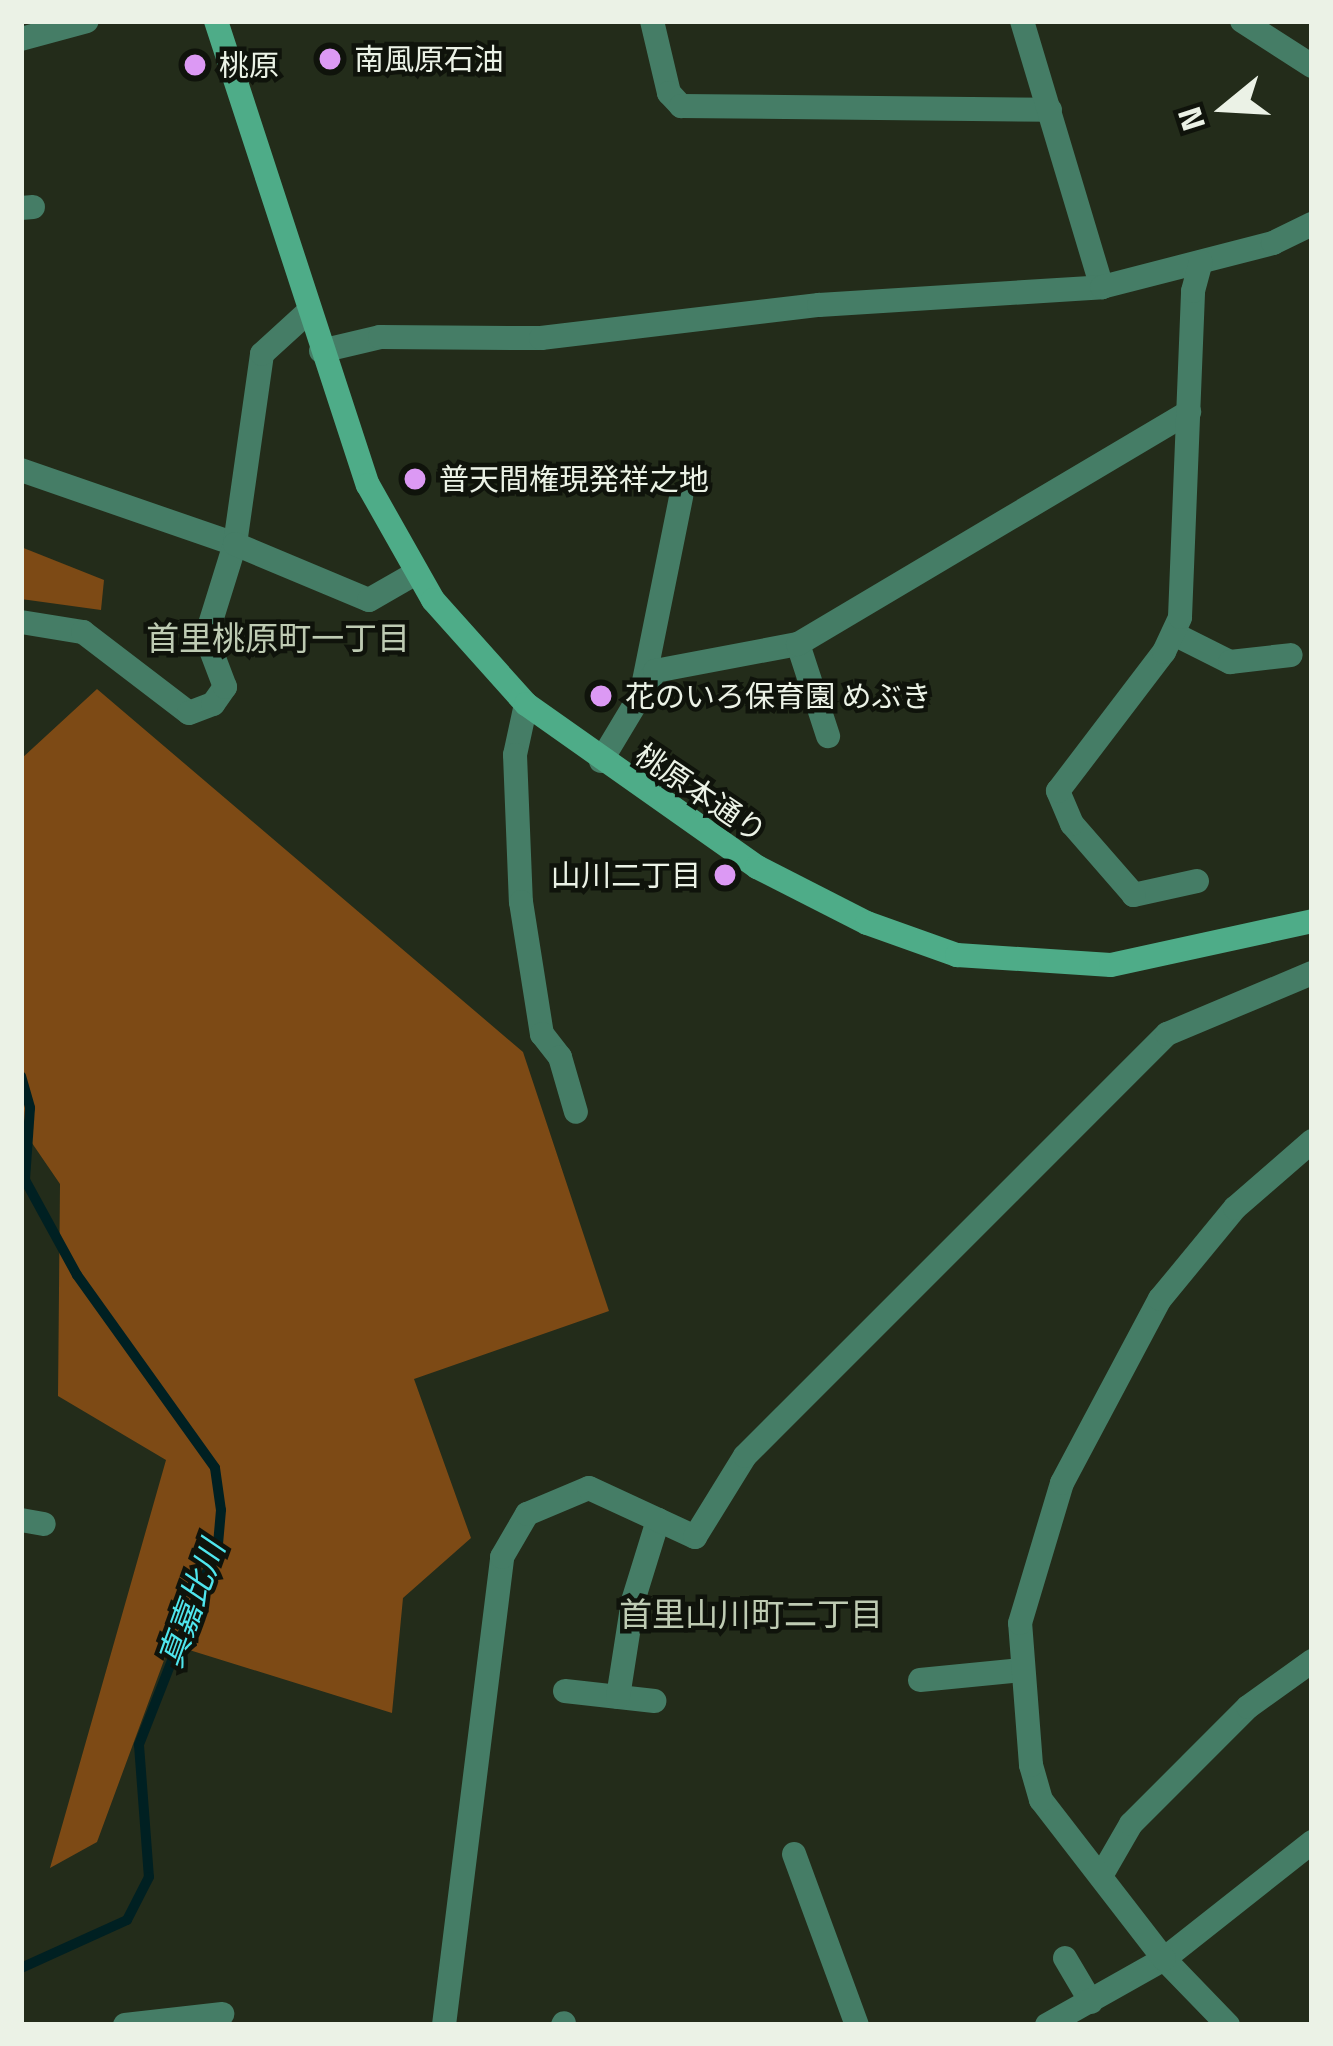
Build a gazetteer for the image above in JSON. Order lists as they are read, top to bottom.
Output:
{
  "streets": {
    "main road": ["桃原本通り"]
  },
  "districts": ["首里桃原町一丁目", "首里山川町二丁目"],
  "water": ["真嘉比川"],
  "places": [
    "南風原石油",
    "桃原",
    "普天間権現発祥之地",
    "花のいろ保育園 めぶき",
    "山川二丁目"
  ],
  "north": "left"
}
